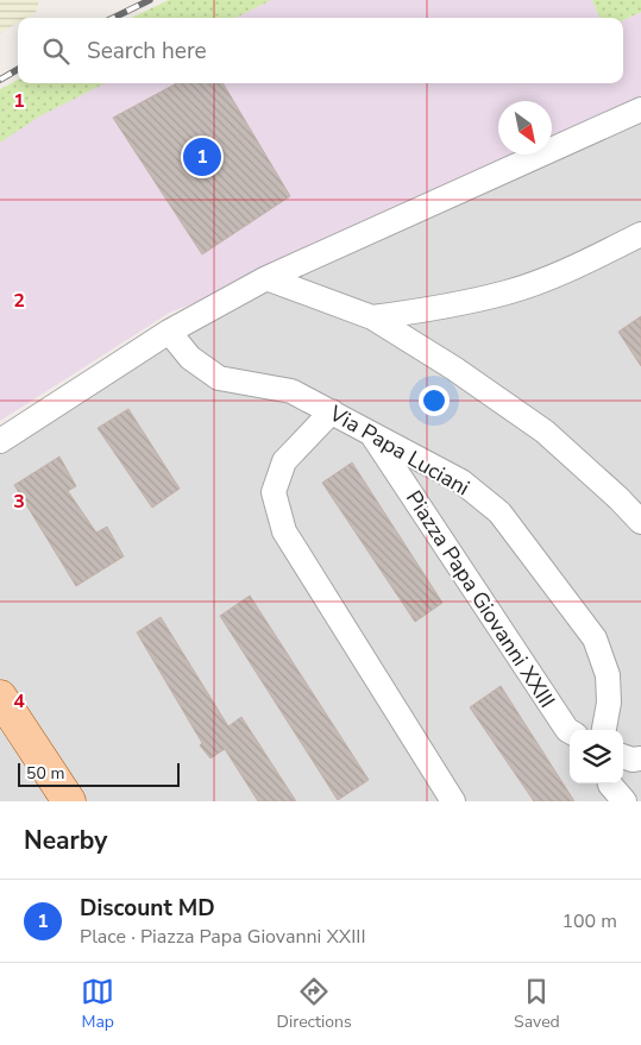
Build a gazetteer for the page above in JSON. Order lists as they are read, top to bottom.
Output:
{
  "streets": {
    "street": ["Via Papa Luciani", "Piazza Papa Giovanni XXIII"]
  },
  "crossings": [
    ["Via Papa Luciani", "Piazza Papa Giovanni XXIII"]
  ],
  "scale_bar": "50 m",
  "north": "bottom right",
  "page": {
    "search": "Search here",
    "pins": "1",
    "scale": "50 m",
    "heading": "Nearby",
    "list": [
      {
        "mark": "1",
        "name": "Discount MD",
        "note": "Place · Piazza Papa Giovanni XXIII",
        "value": "100 m"
      }
    ],
    "nav": ["Map", "Directions", "Saved"]
  },
  "grid": {
    "rows": [
      "1",
      "2",
      "3",
      "4"
    ]
  }
}
